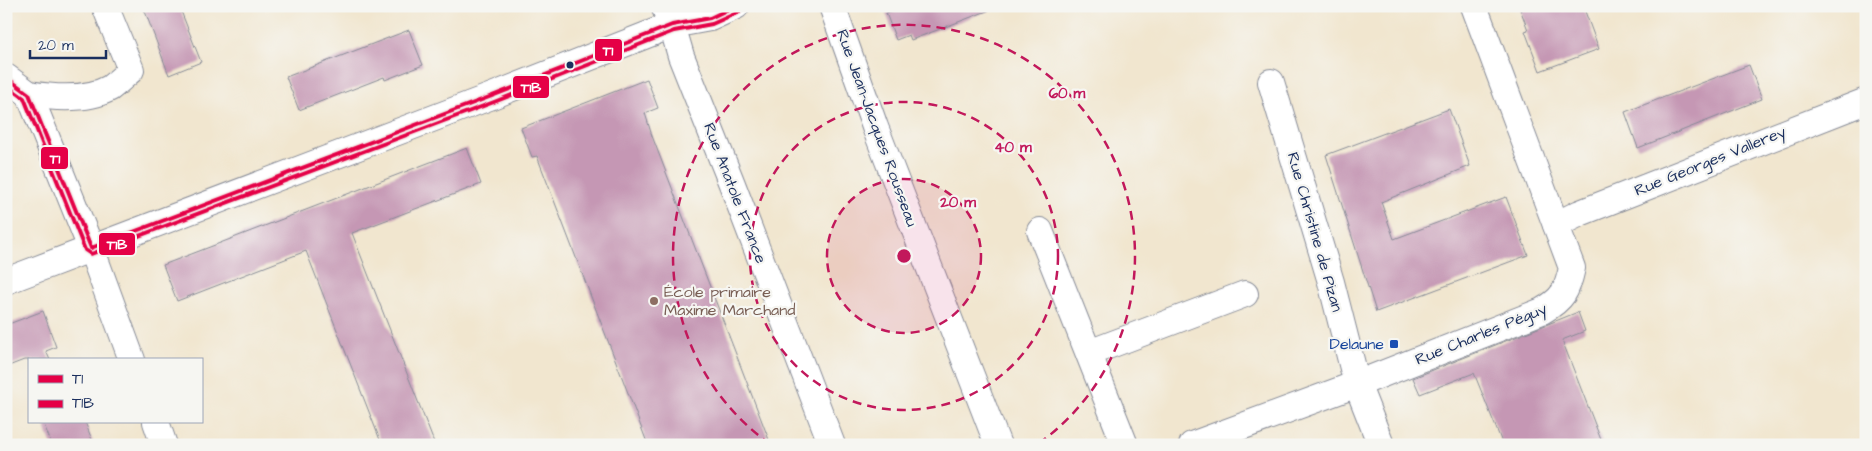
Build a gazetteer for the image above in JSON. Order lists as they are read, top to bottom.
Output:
{
  "streets": {
    "street": [
      "Rue Jean-Jacques Rousseau",
      "Rue Georges Vallerey",
      "Rue Anatole France",
      "Rue Christine de Pizan",
      "Rue Charles Péguy"
    ]
  },
  "crossings": [
    ["Rue Georges Vallerey", "Rue Charles Péguy"],
    ["Rue Christine de Pizan", "Rue Charles Péguy"]
  ],
  "places": {
    "other": ["École primaire Maxime Marchand"],
    "transit": ["Delaune"]
  },
  "lines": ["transit line T1", "transit line T1B"],
  "legend": ["T1", "T1B"],
  "scale_bar": "20 m",
  "rings": ["60 m", "40 m", "20 m"]
}
